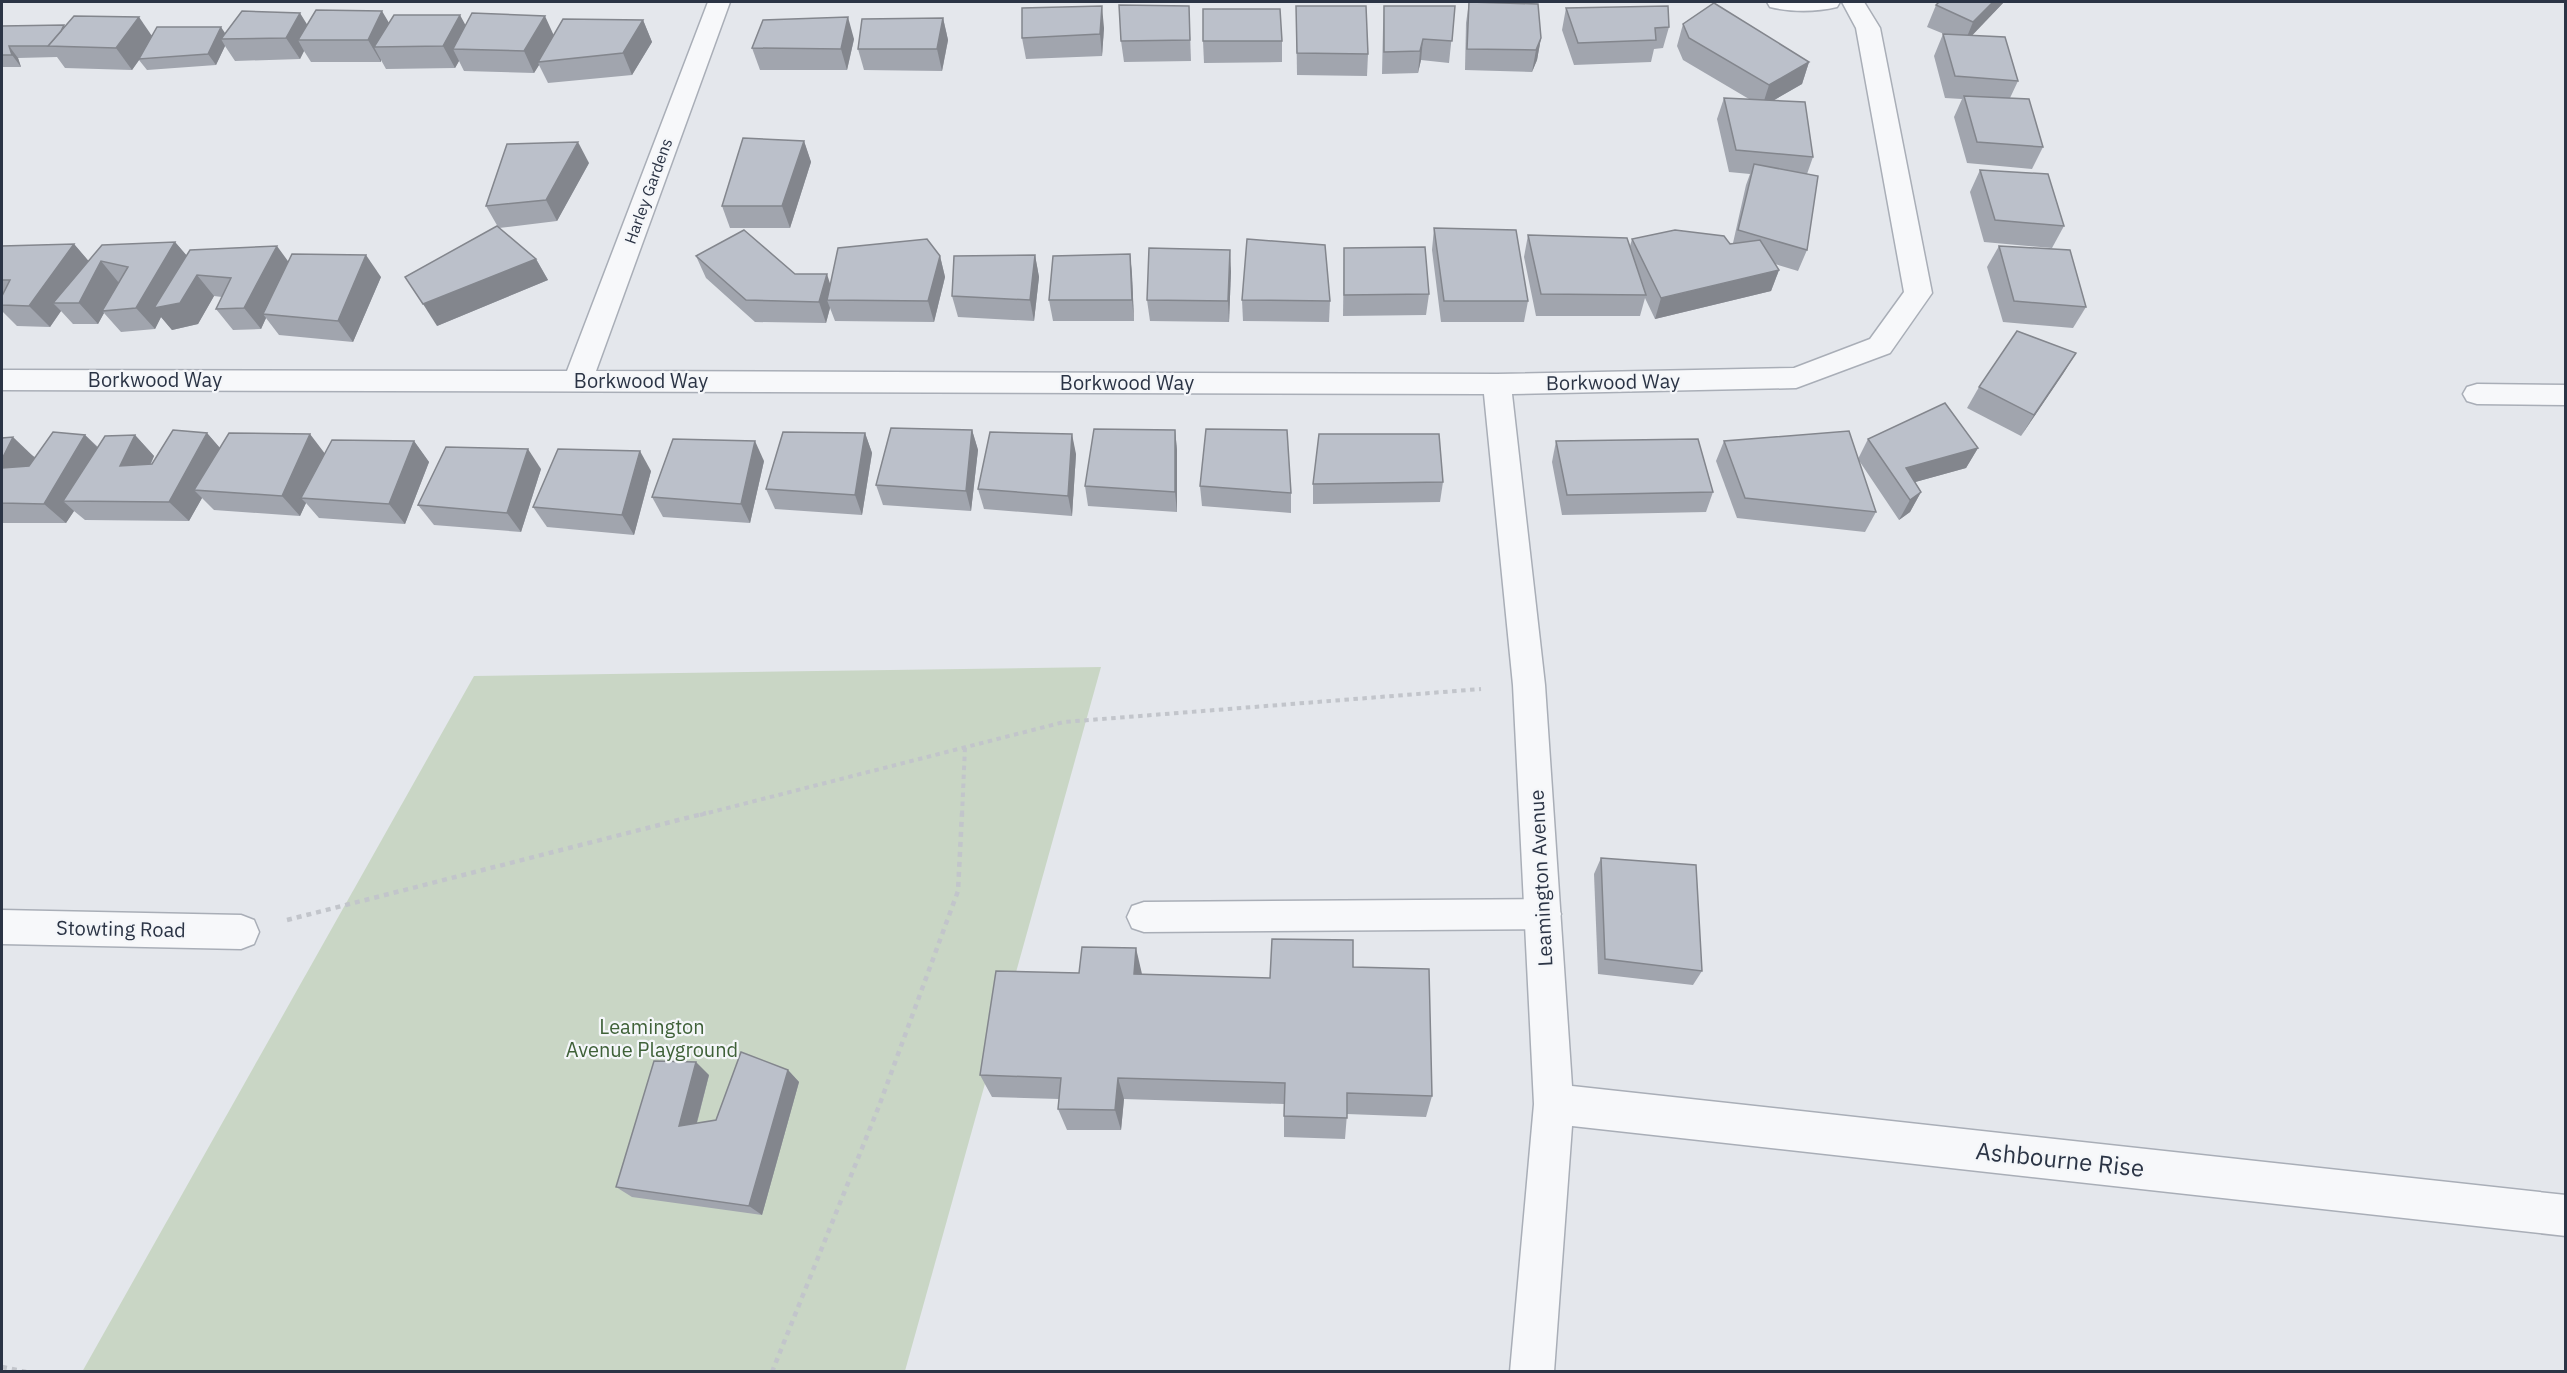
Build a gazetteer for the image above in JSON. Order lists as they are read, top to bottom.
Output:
{
  "streets": {
    "street": [
      "Harley Gardens",
      "Borkwood Way",
      "Leamington Avenue",
      "Stowting Road",
      "Ashbourne Rise"
    ]
  },
  "crossings": [
    ["Harley Gardens", "Borkwood Way"],
    ["Borkwood Way", "Leamington Avenue"],
    ["Leamington Avenue", "Ashbourne Rise"]
  ],
  "parks": ["Leamington Avenue Playground"]
}
